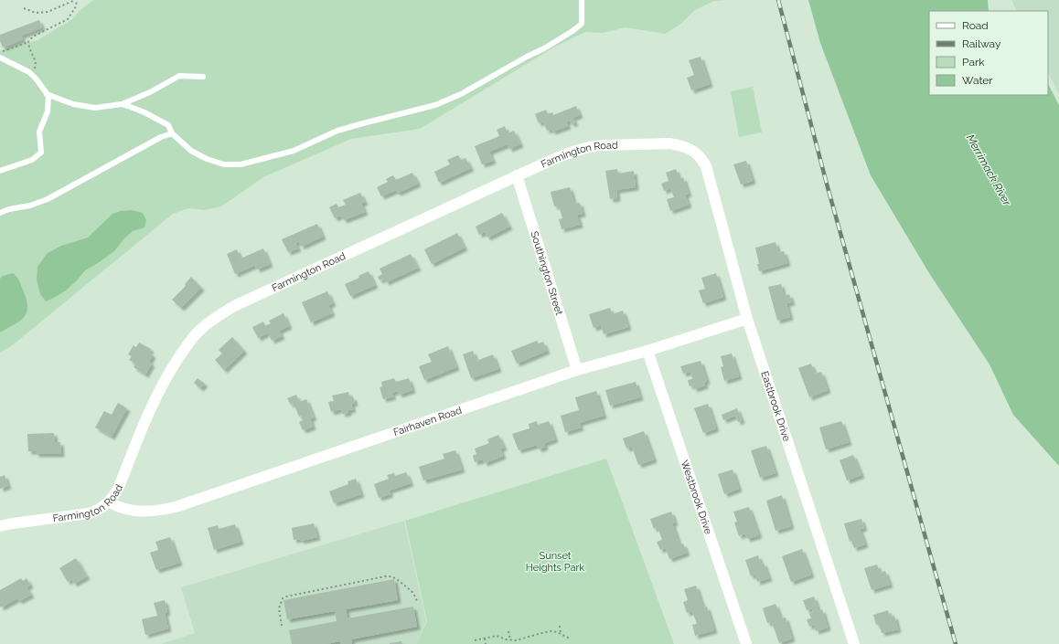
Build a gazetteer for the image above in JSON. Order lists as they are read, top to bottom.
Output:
{
  "streets": {
    "street": [
      "Farmington Road",
      "Southington Street",
      "Eastbrook Drive",
      "Fairhaven Road",
      "Westbrook Drive"
    ]
  },
  "crossings": [
    ["Farmington Road", "Southington Street"],
    ["Farmington Road", "Eastbrook Drive"],
    ["Farmington Road", "Fairhaven Road"],
    ["Southington Street", "Fairhaven Road"],
    ["Eastbrook Drive", "Fairhaven Road"],
    ["Fairhaven Road", "Westbrook Drive"]
  ],
  "water": ["Merrimack River"],
  "parks": ["Sunset Heights Park"],
  "legend": [
    "Road",
    "Railway",
    "Park",
    "Water"
  ]
}
